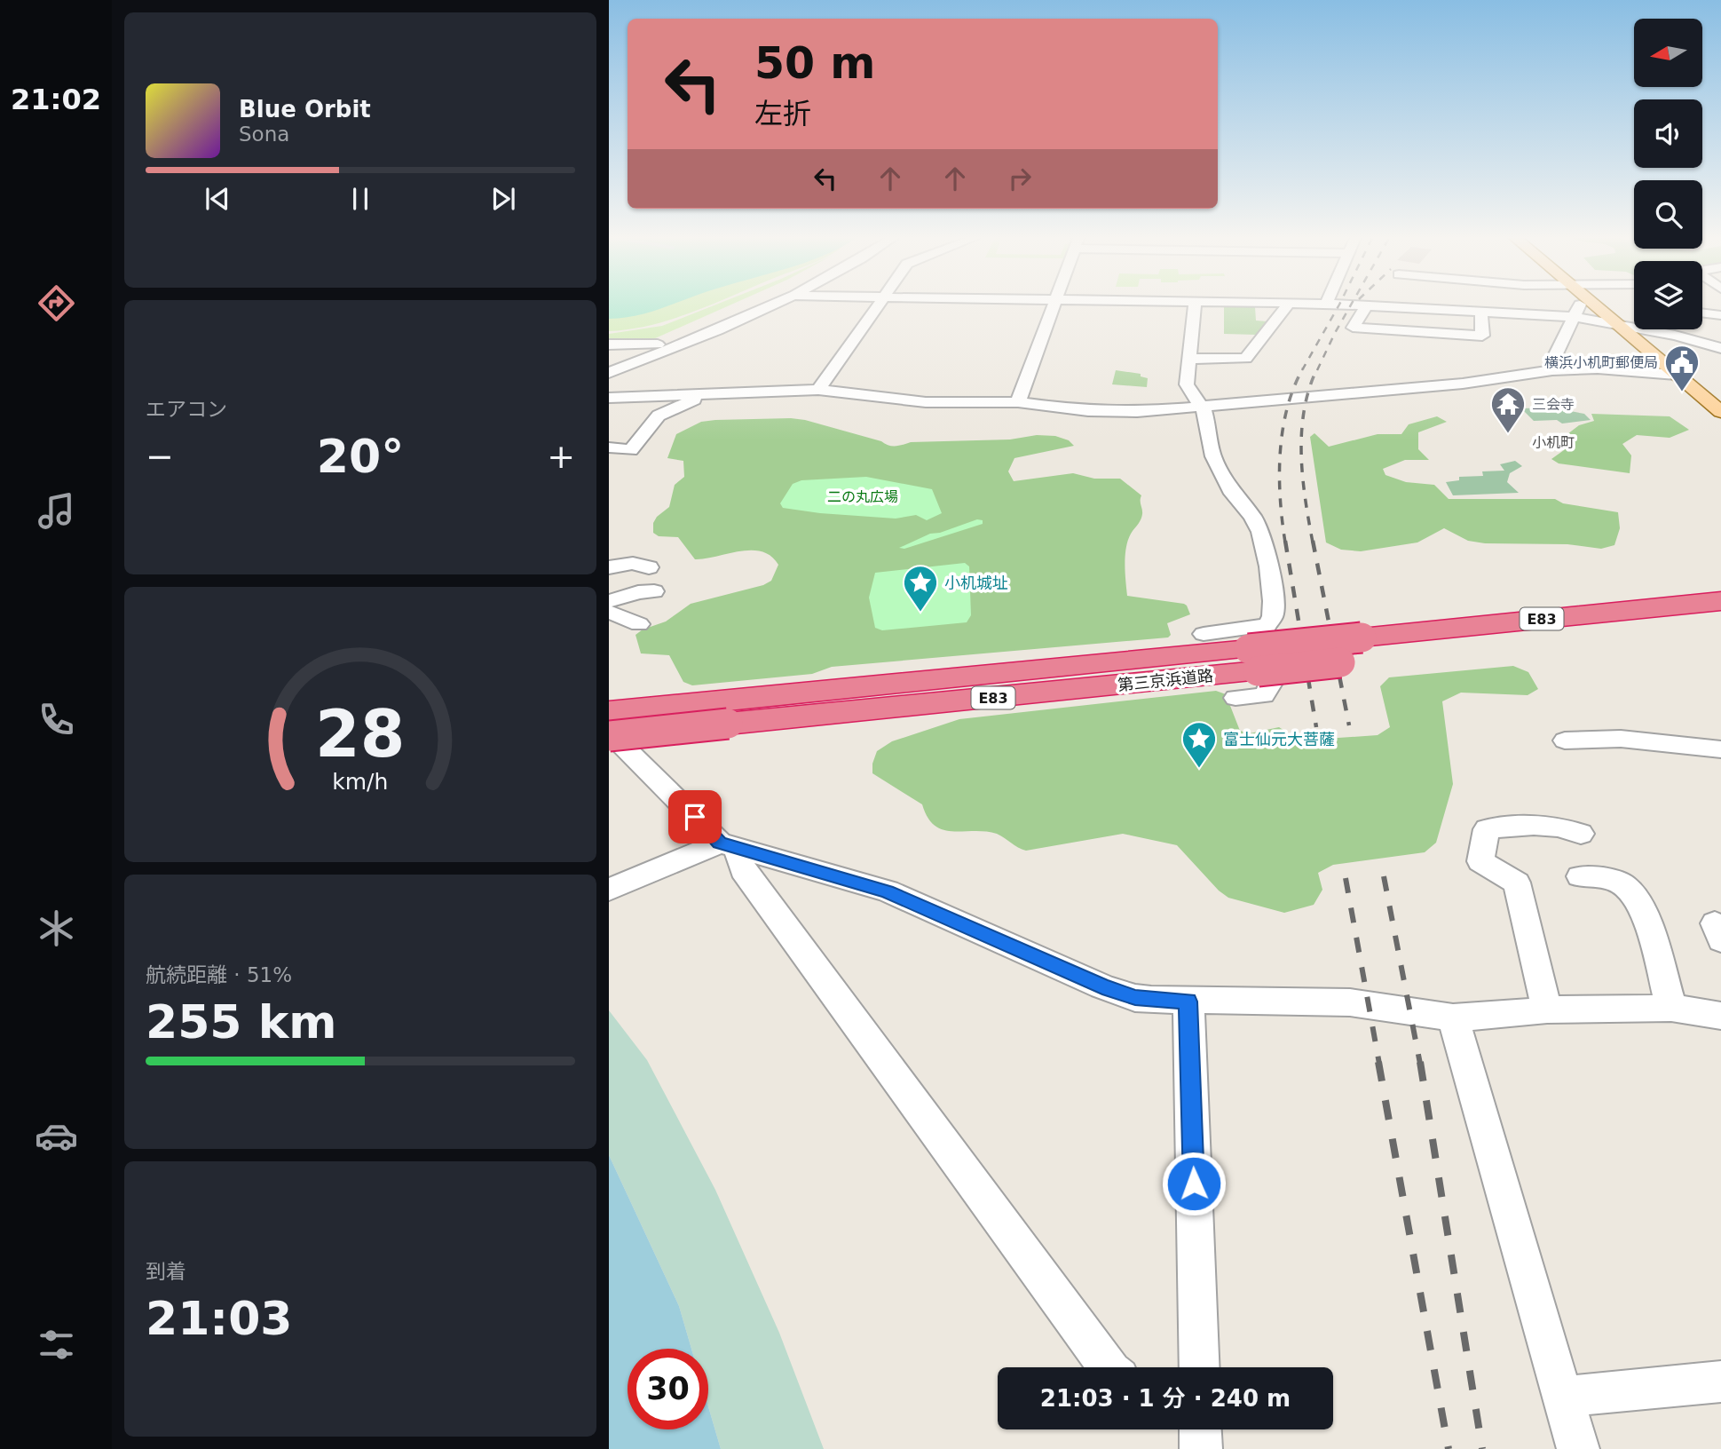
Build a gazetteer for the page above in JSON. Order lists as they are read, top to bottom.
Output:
{
  "streets": {
    "highway": ["E83", "第三京浜道路"]
  },
  "districts": ["小机町"],
  "parks": ["二の丸広場"],
  "places": {
    "public building": ["横浜小机町郵便局"],
    "temple": ["三会寺"],
    "place": ["小机城址", "富士仙元大菩薩"]
  },
  "north": "left",
  "page": {
    "tabs": "21:02",
    "turn": ["50 m", "左折"],
    "song": ["Blue Orbit", "Sona"],
    "tile": [
      "エアコン",
      ["航続距離 · 51%", "255 km"],
      ["到着", "21:03"]
    ],
    "heat": ["−", "20°", "+"],
    "limit": "30",
    "trip": "21:03 · 1 分 · 240 m",
    "gauge": ["28", "km/h"]
  }
}
